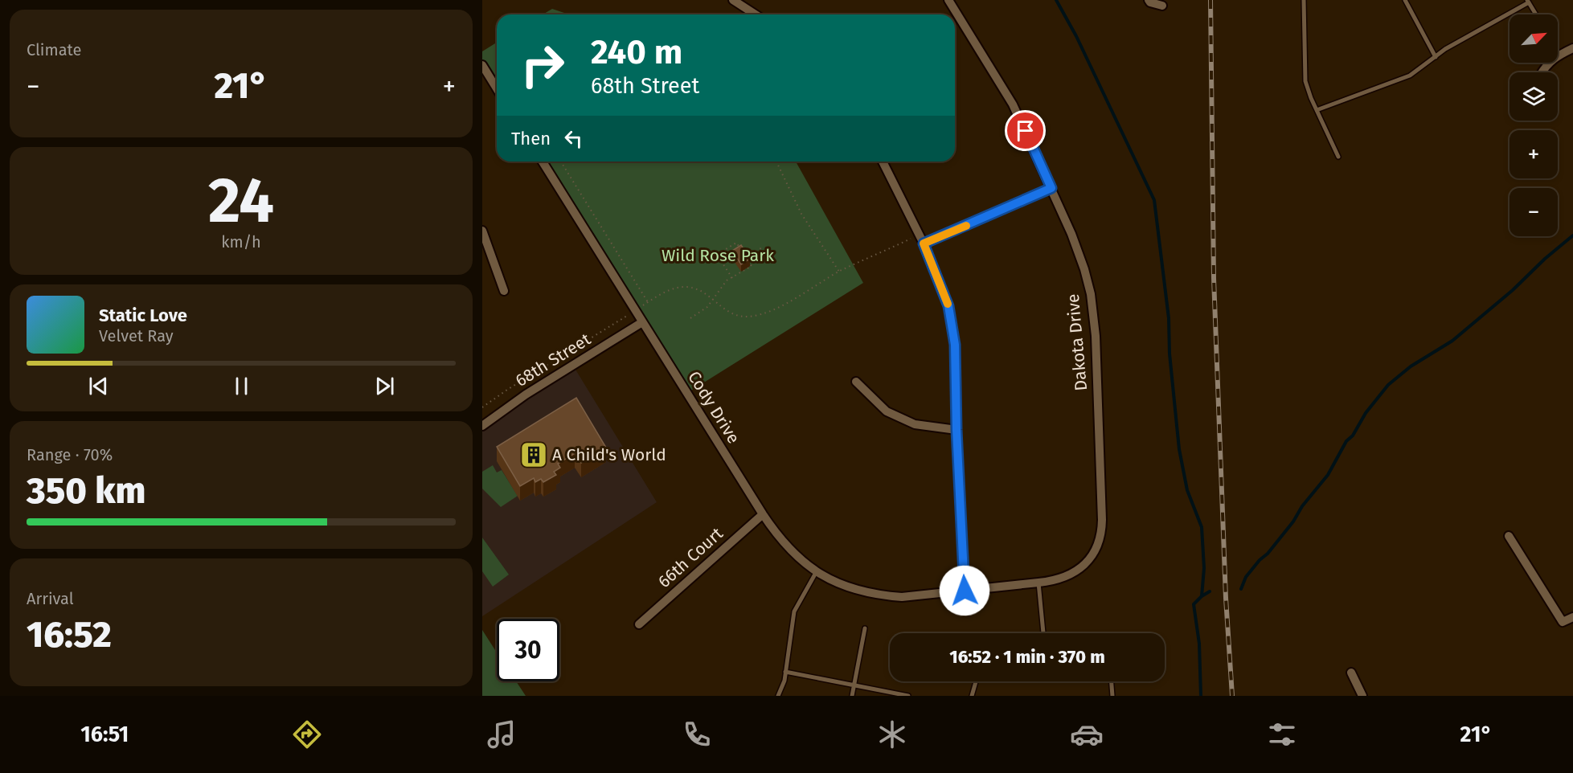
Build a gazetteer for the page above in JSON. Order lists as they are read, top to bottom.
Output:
{
  "streets": {
    "street": [
      "Dakota Drive",
      "68th Street",
      "Cody Drive",
      "66th Court"
    ]
  },
  "crossings": [
    ["Dakota Drive", "Cody Drive"],
    ["68th Street", "Cody Drive"],
    ["Cody Drive", "66th Court"]
  ],
  "parks": ["Wild Rose Park"],
  "places": {
    "building": ["A Child's World"]
  },
  "north": "top right",
  "page": {
    "tile": [
      "Climate",
      ["24", "km/h"],
      ["Range · 70%", "350 km"],
      ["Arrival", "16:52"]
    ],
    "map_buttons": ["+", "−"],
    "turn": ["240 m", "68th Street"],
    "heat": ["−", "21°", "+"],
    "then": "Then",
    "song": ["Static Love", "Velvet Ray"],
    "limit": "30",
    "trip": "16:52 · 1 min · 370 m",
    "tabs": ["16:51", "21°"]
  }
}
